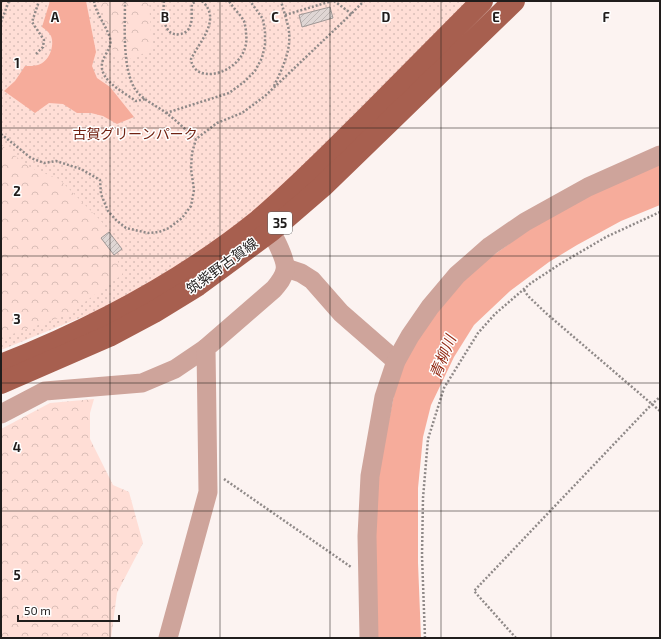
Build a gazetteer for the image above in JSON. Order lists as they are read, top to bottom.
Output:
{
  "streets": {
    "main road": ["35", "筑紫野古賀線"]
  },
  "water": ["青柳川"],
  "parks": ["古賀グリーンパーク"],
  "scale_bar": "50 m",
  "grid": {
    "columns": [
      "A",
      "B",
      "C",
      "D",
      "E",
      "F"
    ],
    "rows": [
      "1",
      "2",
      "3",
      "4",
      "5"
    ]
  }
}
